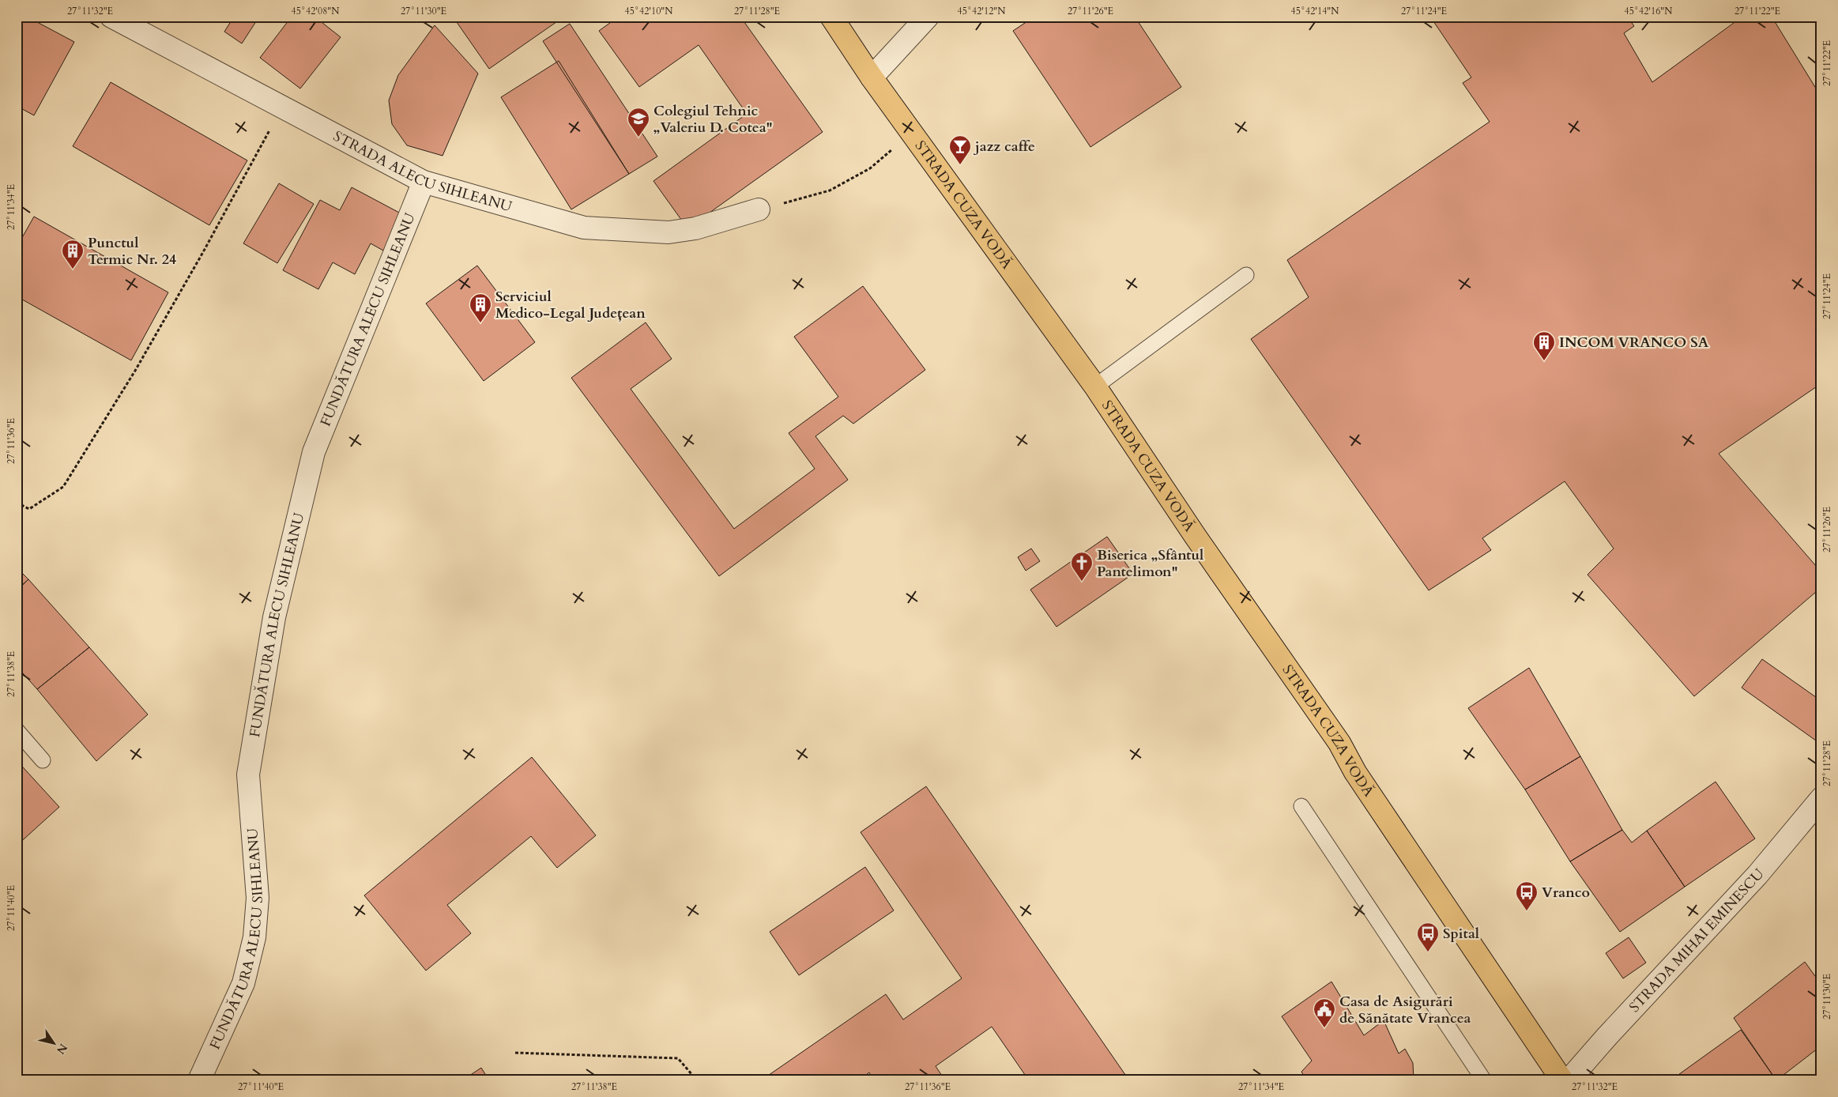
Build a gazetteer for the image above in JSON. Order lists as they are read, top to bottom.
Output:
{
  "streets": {
    "main road": ["STRADA CUZA VODĂ"],
    "street": ["STRADA ALECU SIHLEANU", "FUNDĂTURA ALECU SIHLEANU", "STRADA MIHAI EMINESCU"]
  },
  "crossings": [
    ["STRADA ALECU SIHLEANU", "FUNDĂTURA ALECU SIHLEANU"]
  ],
  "places": {
    "school or university": ["Colegiul Tehnic „Valeriu D. Cotea\""],
    "bar": ["jazz caffe"],
    "building": ["Punctul Termic Nr. 24", "Serviciul Medico-Legal Județean", "INCOM VRANCO SA"],
    "church": ["Biserica „Sfântul Pantelimon\""],
    "bus stop": ["Vranco", "Spital"],
    "public building": ["Casa de Asigurări de Sănătate Vrancea"]
  },
  "north": "bottom right",
  "coordinates": [
    "27°11'32\"E",
    "45°42'08\"N",
    "27°11'30\"E",
    "45°42'10\"N",
    "27°11'28\"E",
    "45°42'12\"N",
    "27°11'26\"E",
    "45°42'14\"N",
    "27°11'24\"E",
    "45°42'16\"N",
    "27°11'22\"E",
    "27°11'34\"E",
    "27°11'36\"E",
    "27°11'38\"E",
    "27°11'40\"E"
  ]
}
